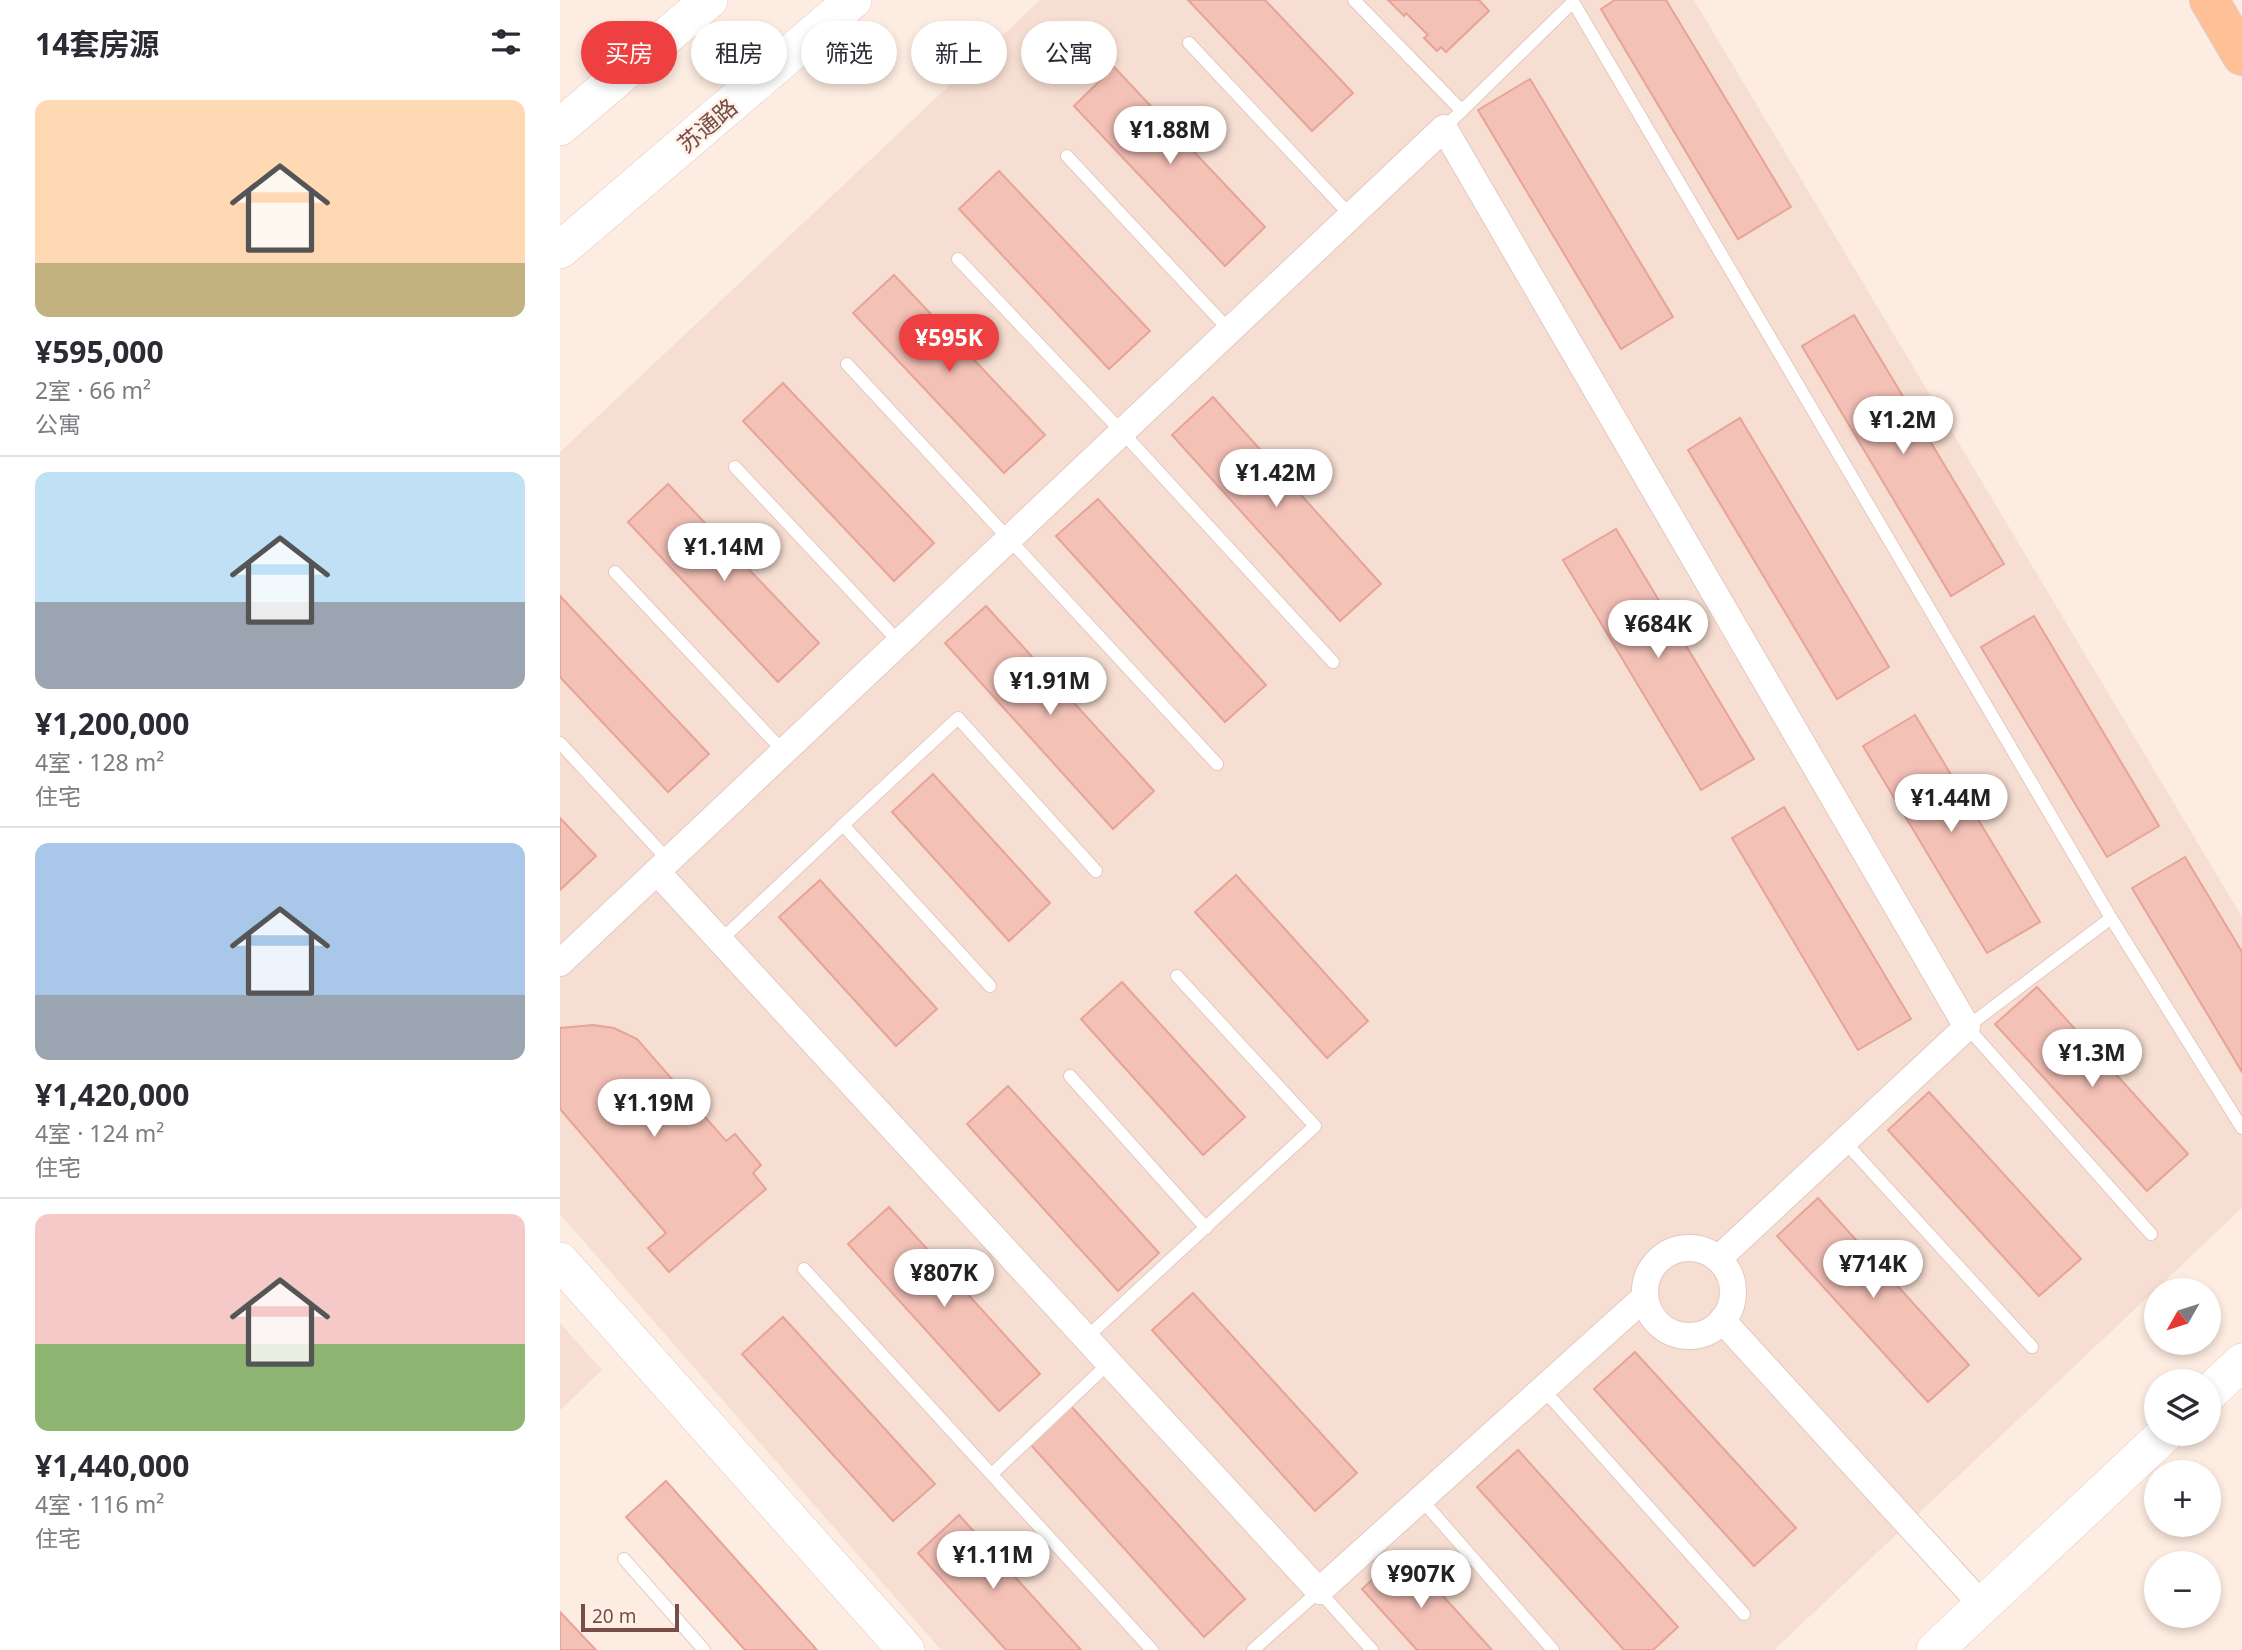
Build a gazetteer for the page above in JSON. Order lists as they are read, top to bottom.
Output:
{
  "streets": {
    "street": ["苏通路"]
  },
  "scale_bar": "20 m",
  "north": "bottom left",
  "page": {
    "heading": "14套房源",
    "chip": [
      "买房",
      "租房",
      "筛选",
      "新上",
      "公寓"
    ],
    "list": [
      {
        "name": "¥595,000",
        "note": "2室 · 66 m² · 公寓"
      },
      {
        "name": "¥1,200,000",
        "note": "4室 · 128 m² · 住宅"
      },
      {
        "name": "¥1,420,000",
        "note": "4室 · 124 m² · 住宅"
      },
      {
        "name": "¥1,440,000",
        "note": "4室 · 116 m² · 住宅"
      }
    ],
    "price": [
      "¥1.88M",
      "¥595K",
      "¥1.2M",
      "¥1.42M",
      "¥1.14M",
      "¥684K",
      "¥1.91M",
      "¥1.44M",
      "¥1.3M",
      "¥1.19M",
      "¥714K",
      "¥807K",
      "¥1.11M",
      "¥907K"
    ],
    "map_buttons": ["+", "−"],
    "scale": "20 m"
  }
}
